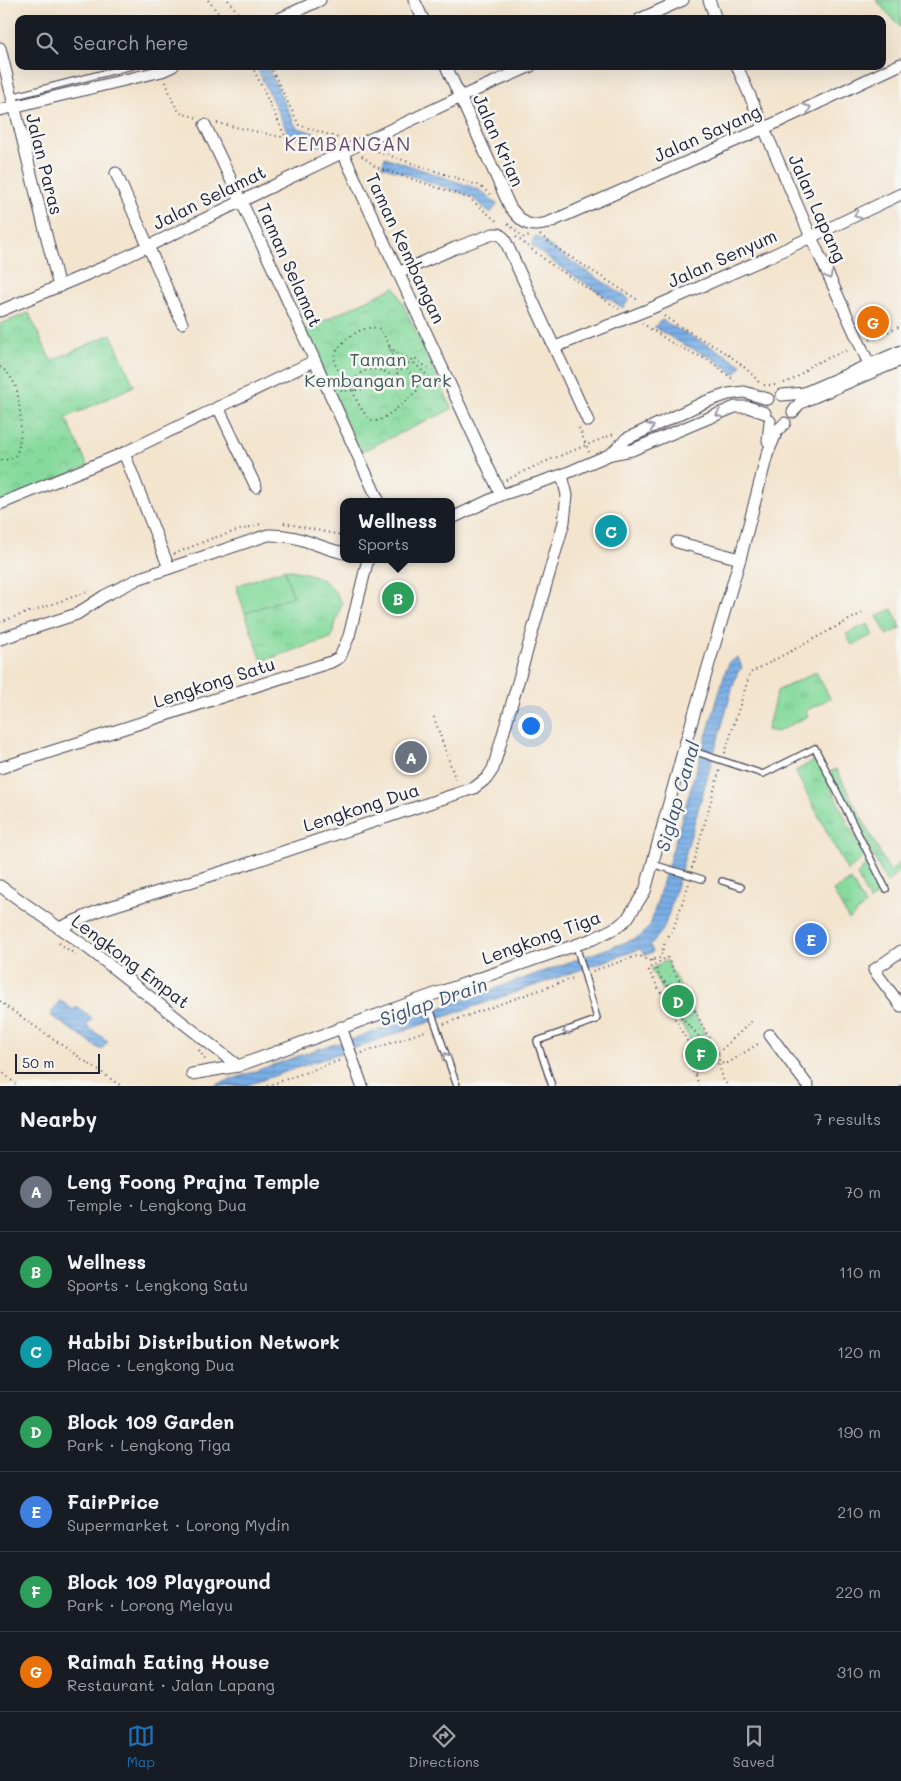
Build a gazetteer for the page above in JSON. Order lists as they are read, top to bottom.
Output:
{
  "streets": {
    "street": [
      "Jalan Sayang",
      "Jalan Krian",
      "Jalan Paras",
      "Jalan Selamat",
      "Jalan Lapang",
      "Taman Kembangan",
      "Jalan Senyum",
      "Taman Selamat",
      "Lengkong Satu",
      "Lengkong Dua",
      "Lengkong Tiga",
      "Lengkong Empat"
    ]
  },
  "crossings": [
    ["Jalan Sayang", "Jalan Krian"],
    ["Jalan Sayang", "Jalan Lapang"],
    ["Jalan Krian", "Jalan Selamat"],
    ["Jalan Paras", "Jalan Selamat"],
    ["Jalan Selamat", "Taman Kembangan"],
    ["Jalan Selamat", "Taman Selamat"],
    ["Jalan Lapang", "Jalan Senyum"],
    ["Lengkong Dua", "Lengkong Empat"],
    ["Lengkong Tiga", "Lengkong Empat"]
  ],
  "one_way": ["Jalan Sayang", "Jalan Lapang"],
  "districts": ["KEMBANGAN"],
  "water": ["Siglap Canal", "Siglap Drain"],
  "parks": ["Taman Kembangan Park"],
  "scale_bar": "50 m",
  "page": {
    "search": "Search here",
    "pins": [
      "G",
      "C",
      "B",
      "A",
      "E",
      "D",
      "F"
    ],
    "popup": ["Wellness", "Sports"],
    "scale": "50 m",
    "heading": ["Nearby", "7 results"],
    "list": [
      {
        "mark": "A",
        "name": "Leng Foong Prajna Temple",
        "note": "Temple · Lengkong Dua",
        "value": "70 m"
      },
      {
        "mark": "B",
        "name": "Wellness",
        "note": "Sports · Lengkong Satu",
        "value": "110 m"
      },
      {
        "mark": "C",
        "name": "Habibi Distribution Network",
        "note": "Place · Lengkong Dua",
        "value": "120 m"
      },
      {
        "mark": "D",
        "name": "Block 109 Garden",
        "note": "Park · Lengkong Tiga",
        "value": "190 m"
      },
      {
        "mark": "E",
        "name": "FairPrice",
        "note": "Supermarket · Lorong Mydin",
        "value": "210 m"
      },
      {
        "mark": "F",
        "name": "Block 109 Playground",
        "note": "Park · Lorong Melayu",
        "value": "220 m"
      },
      {
        "mark": "G",
        "name": "Raimah Eating House",
        "note": "Restaurant · Jalan Lapang",
        "value": "310 m"
      }
    ],
    "nav": ["Map", "Directions", "Saved"]
  }
}
